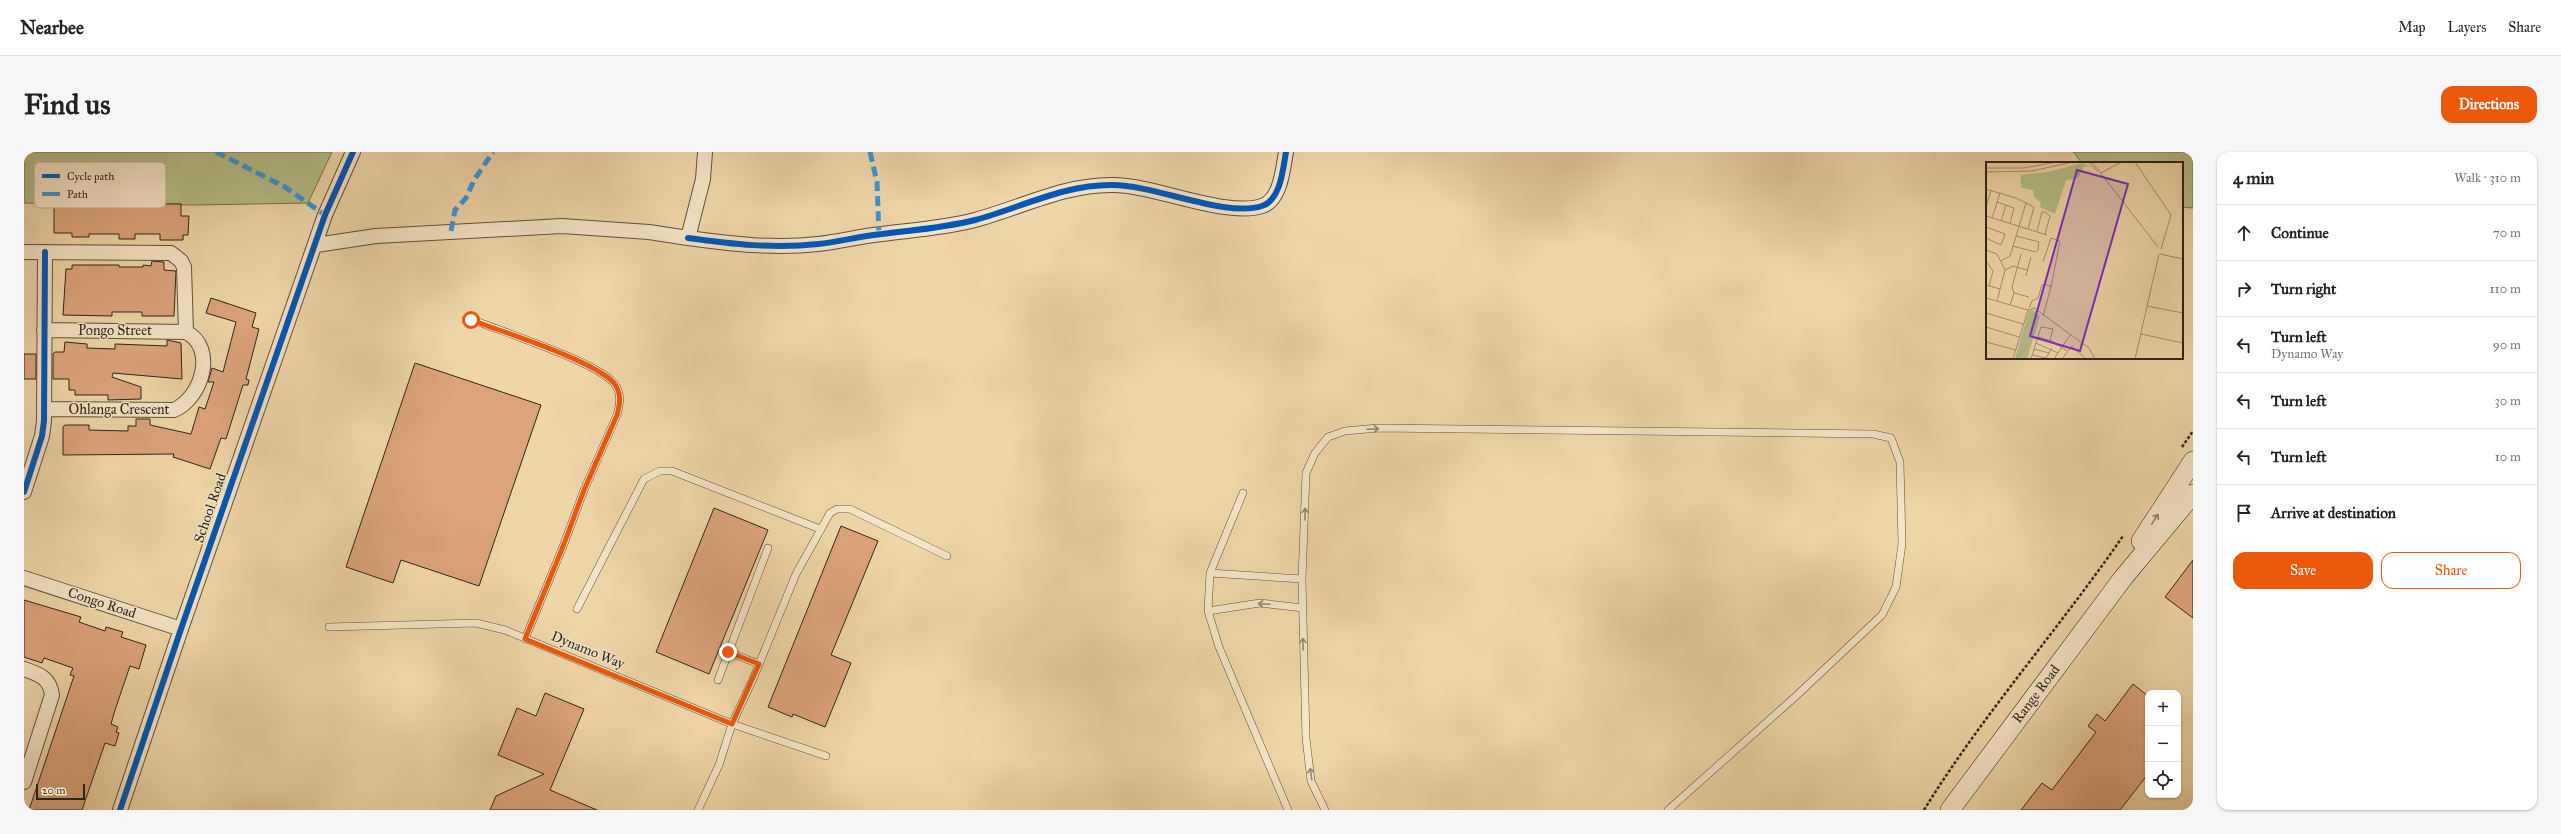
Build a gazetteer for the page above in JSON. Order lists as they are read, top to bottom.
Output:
{
  "streets": {
    "main road": ["Range Road"],
    "street": [
      "Pongo Street",
      "Ohlanga Crescent",
      "School Road",
      "Congo Road"
    ],
    "lane": ["Dynamo Way"]
  },
  "crossings": [
    ["Pongo Street", "Ohlanga Crescent"],
    ["School Road", "Congo Road"]
  ],
  "legend": ["Cycle path", "Path"],
  "scale_bar": "20 m",
  "page": {
    "header": "Nearbee",
    "nav": ["Map", "Layers", "Share"],
    "buttons": [
      "Directions",
      ["Save", "Share"]
    ],
    "title": "Find us",
    "heading": ["4 min", "Walk · 310 m"],
    "list": [
      ["Continue", "70 m"],
      ["Turn right", "110 m"],
      ["Turn left", "Dynamo Way", "90 m"],
      ["Turn left", "30 m"],
      ["Turn left", "10 m"],
      "Arrive at destination"
    ],
    "map_buttons": ["+", "−"],
    "scale": "20 m"
  }
}
